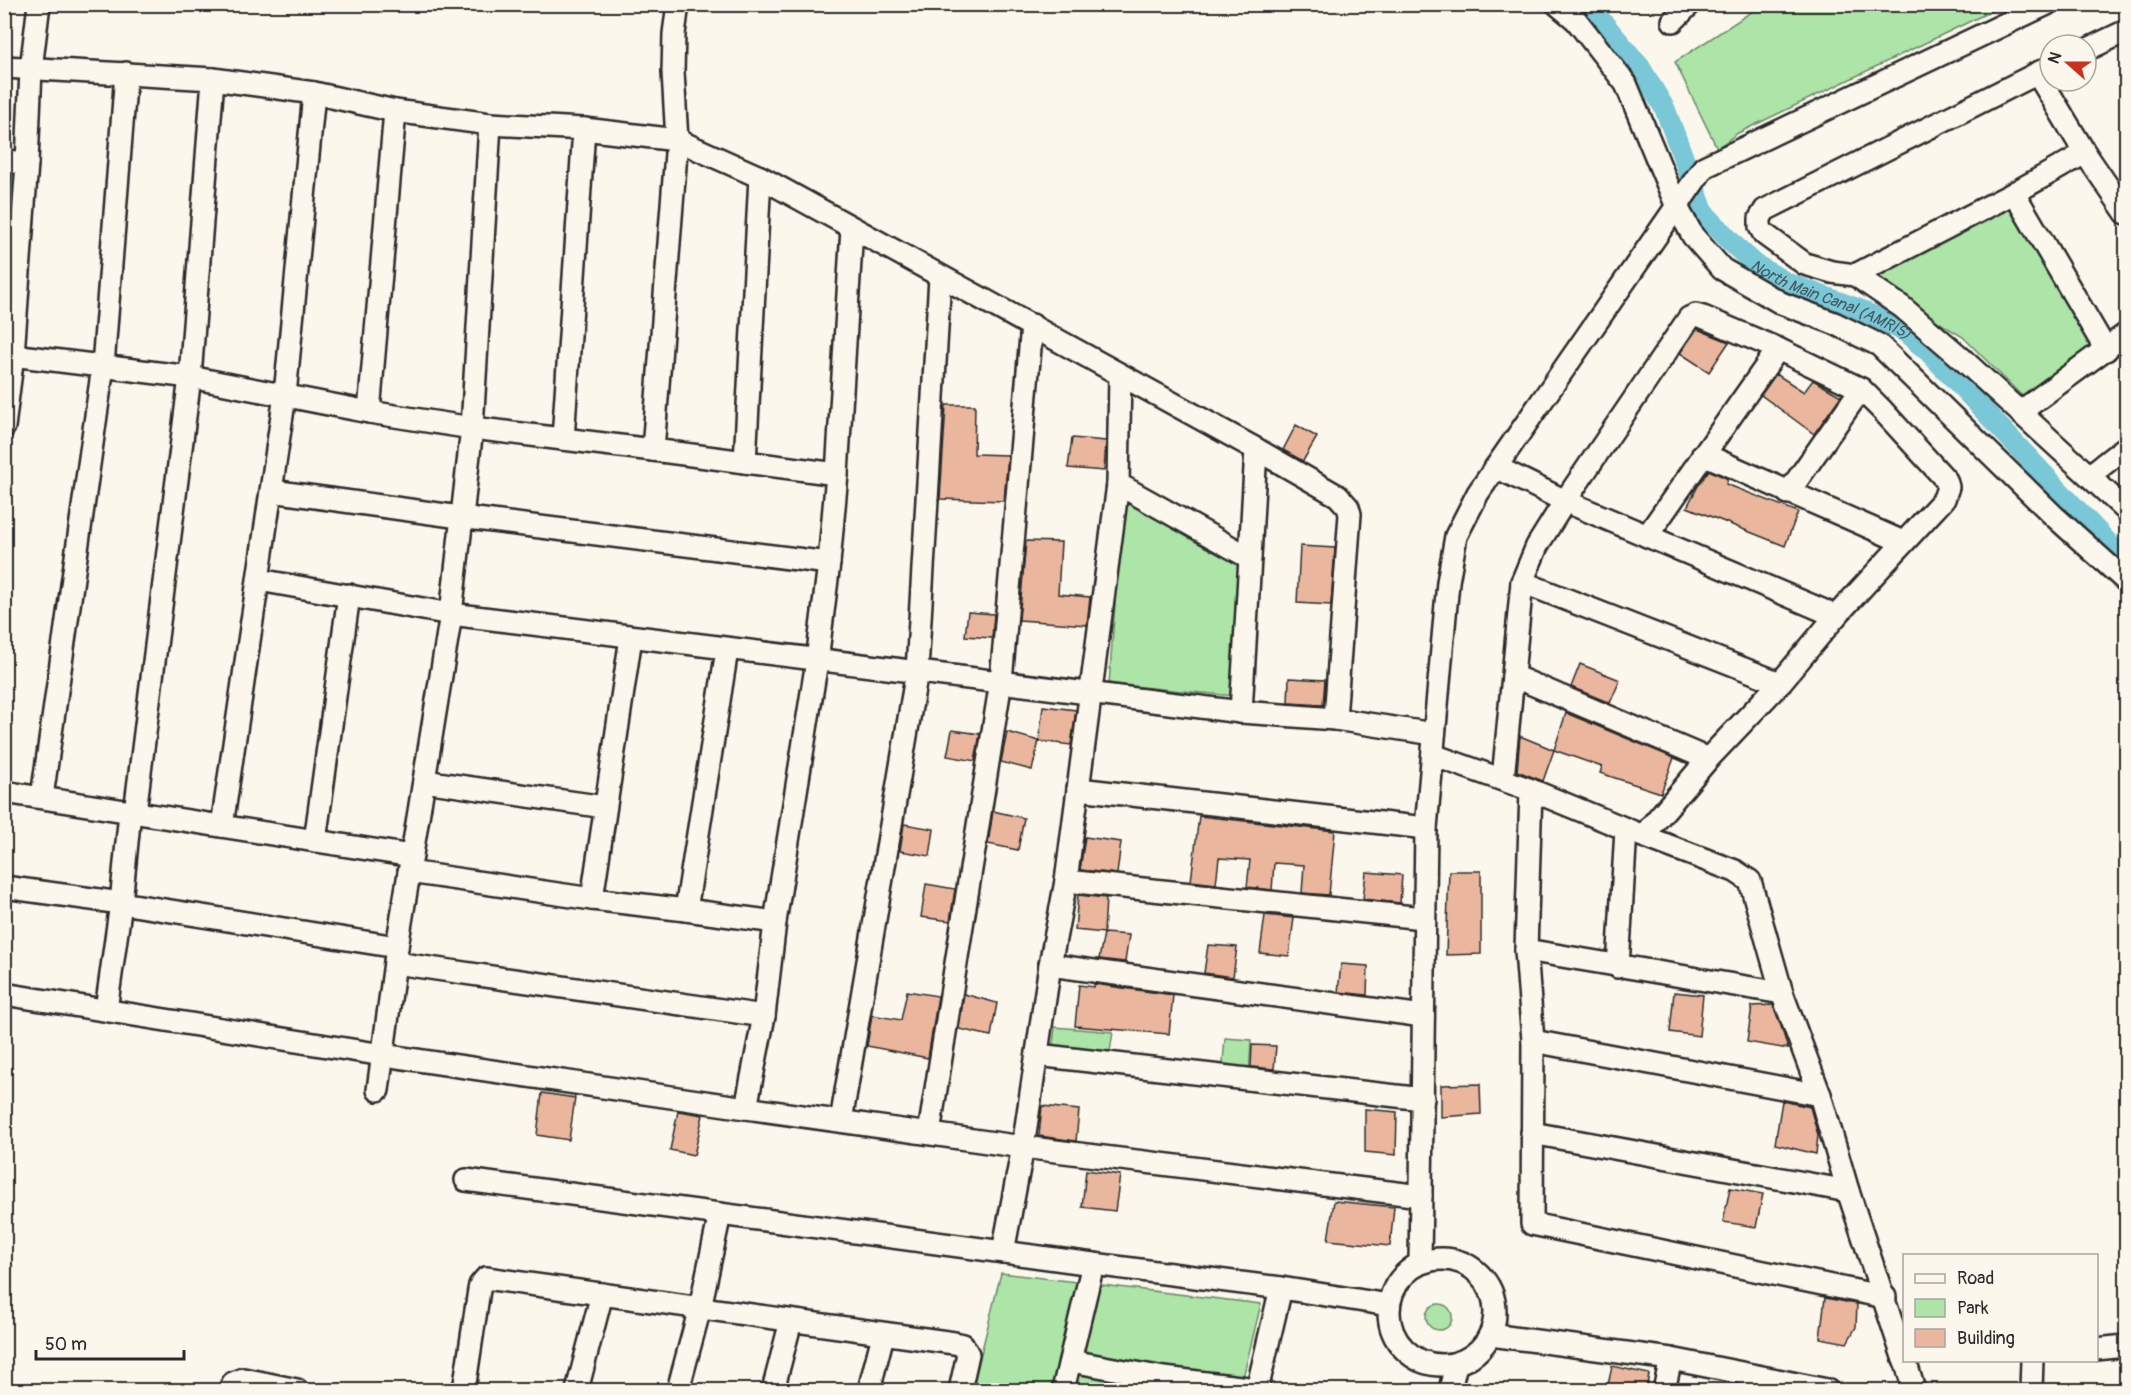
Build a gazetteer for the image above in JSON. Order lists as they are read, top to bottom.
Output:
{
  "water": ["North Main Canal (AMRIS)"],
  "legend": ["Road", "Park", "Building"],
  "scale_bar": "50 m",
  "north": "left"
}
